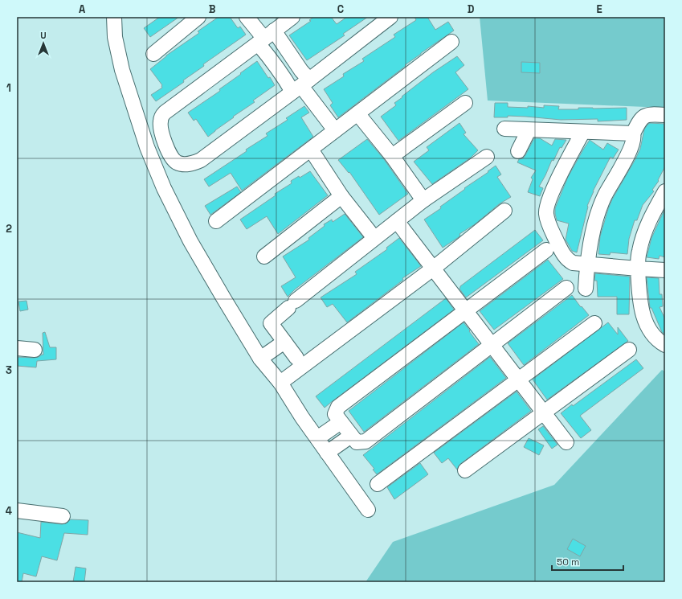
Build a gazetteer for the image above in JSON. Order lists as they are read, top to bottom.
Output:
{
  "scale_bar": "50 m",
  "north": "top",
  "grid": {
    "columns": [
      "A",
      "B",
      "C",
      "D",
      "E"
    ],
    "rows": [
      "1",
      "2",
      "3",
      "4"
    ]
  }
}
